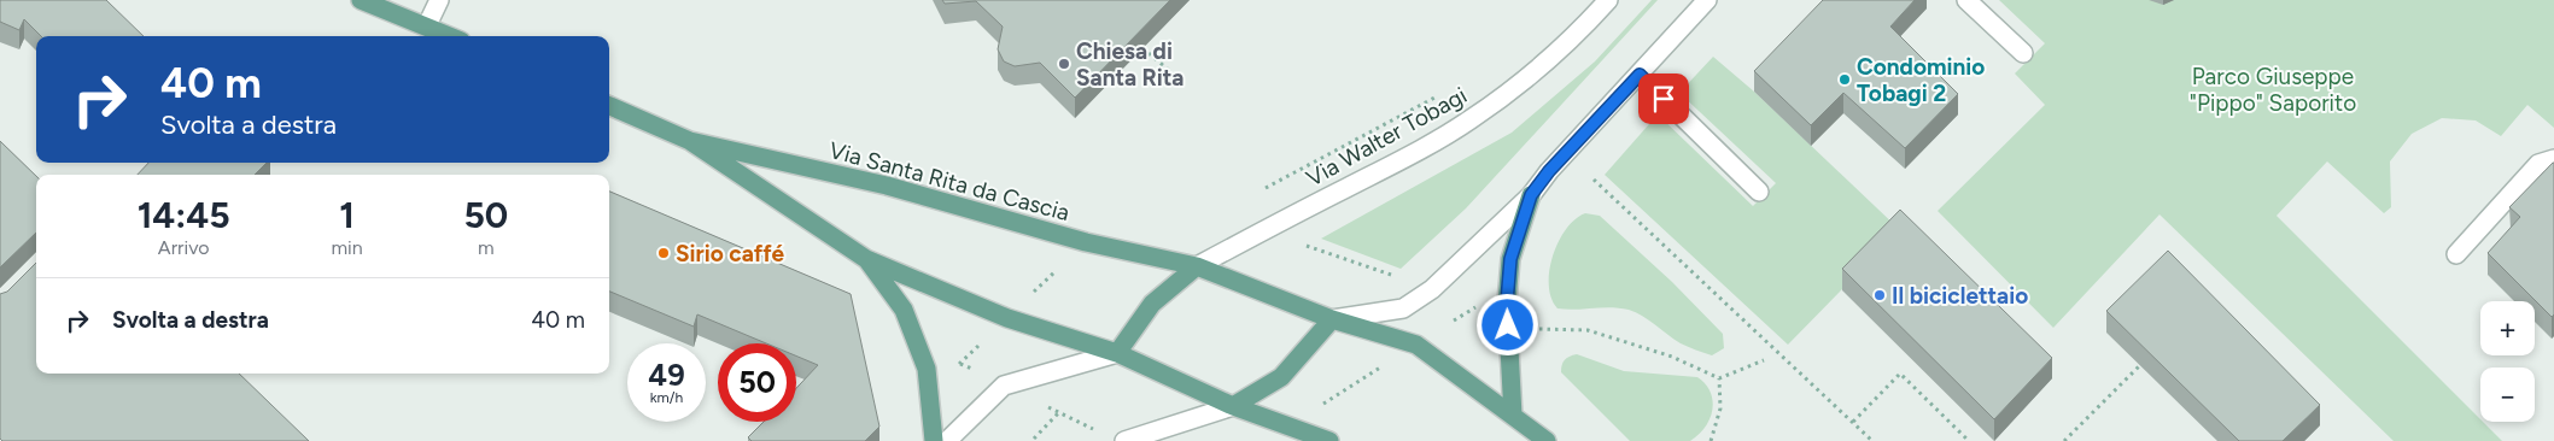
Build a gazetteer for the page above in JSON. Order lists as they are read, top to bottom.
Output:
{
  "streets": {
    "main road": ["Via Santa Rita da Cascia"],
    "street": ["Via Walter Tobagi"]
  },
  "crossings": [
    ["Via Walter Tobagi", "Via Santa Rita da Cascia"]
  ],
  "parks": ["Parco Giuseppe \"Pippo\" Saporito"],
  "places": [
    "Chiesa di Santa Rita",
    "Condominio Tobagi 2",
    "Sirio caffé",
    "Il biciclettaio"
  ],
  "page": {
    "turn": ["40 m", "Svolta a destra"],
    "eta": [
      "14:45",
      "Arrivo",
      "1",
      "min",
      "50",
      "m"
    ],
    "list": [
      {
        "name": "Svolta a destra",
        "value": "40 m"
      }
    ],
    "map_buttons": ["+", "−"],
    "speed": "49 km/h",
    "limit": "50"
  }
}
